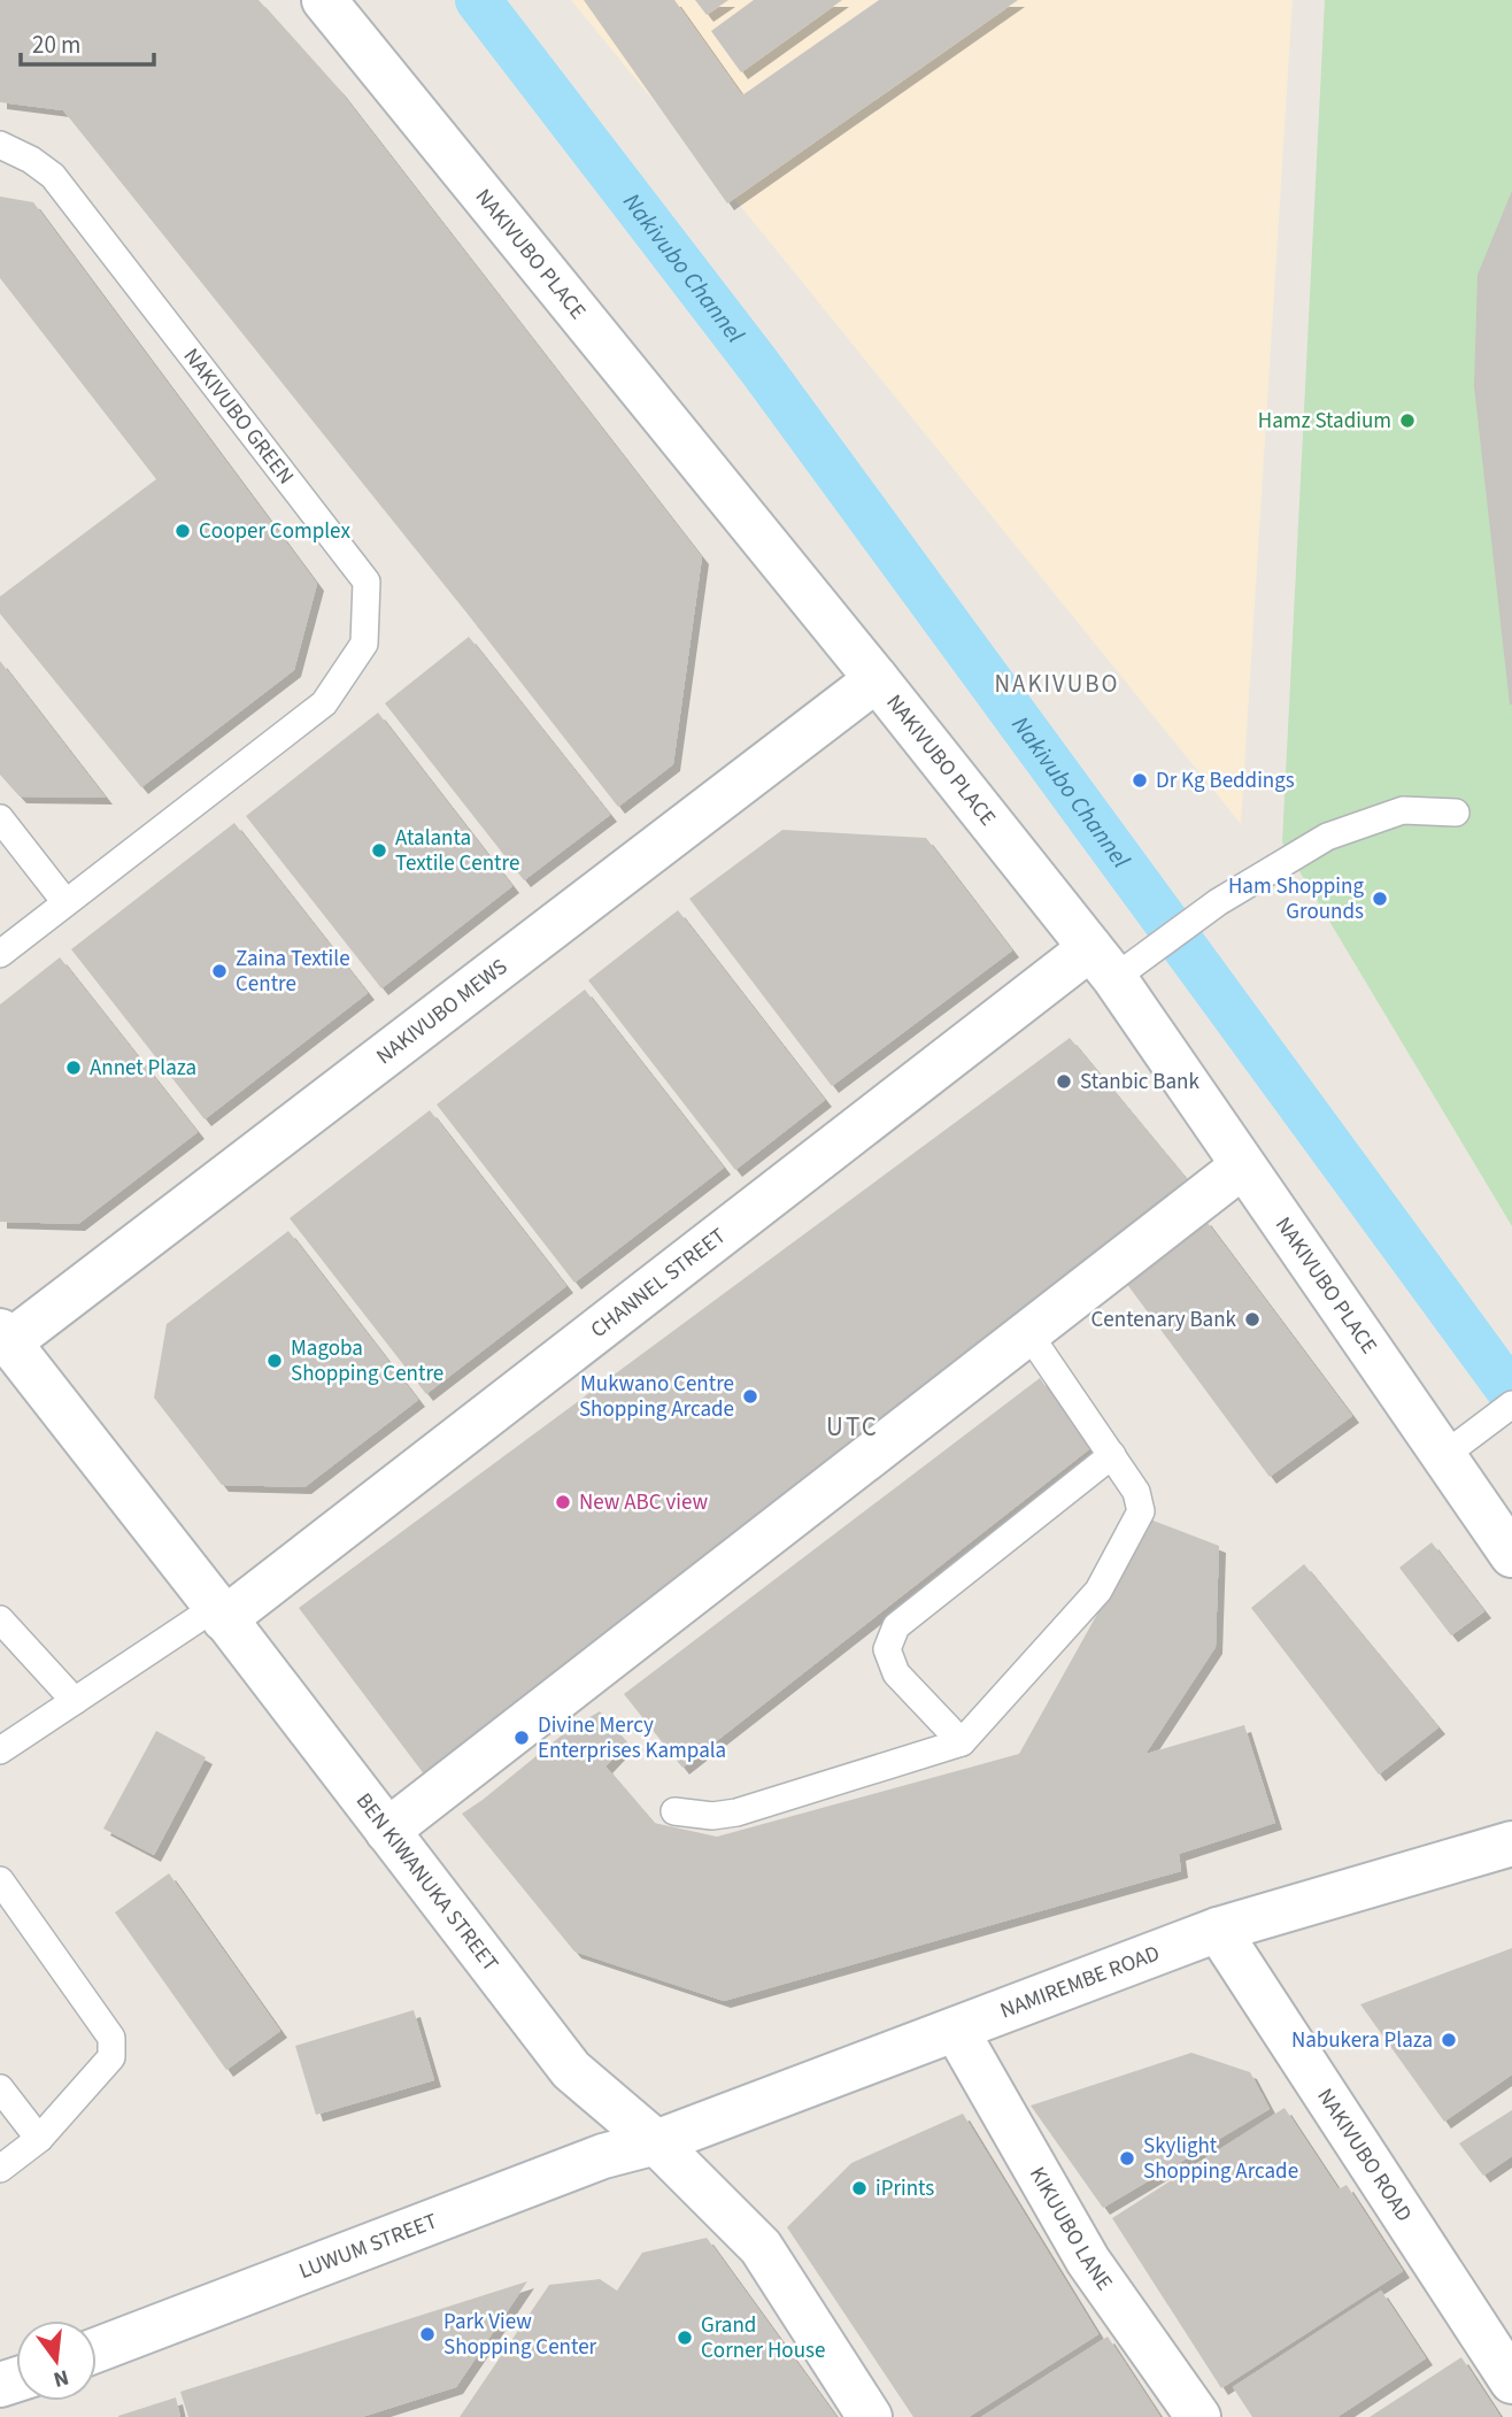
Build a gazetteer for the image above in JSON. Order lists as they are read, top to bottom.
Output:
{
  "streets": {
    "main road": [
      "NAKIVUBO PLACE",
      "NAKIVUBO MEWS",
      "CHANNEL STREET",
      "BEN KIWANUKA STREET",
      "NAMIREMBE ROAD",
      "NAKIVUBO ROAD",
      "KIKUUBO LANE",
      "LUWUM STREET"
    ],
    "lane": ["NAKIVUBO GREEN"]
  },
  "crossings": [
    ["NAKIVUBO PLACE", "NAKIVUBO MEWS"],
    ["NAKIVUBO PLACE", "CHANNEL STREET"],
    ["NAKIVUBO MEWS", "BEN KIWANUKA STREET"],
    ["CHANNEL STREET", "BEN KIWANUKA STREET"],
    ["BEN KIWANUKA STREET", "NAMIREMBE ROAD"],
    ["BEN KIWANUKA STREET", "LUWUM STREET"],
    ["NAMIREMBE ROAD", "NAKIVUBO ROAD"],
    ["NAMIREMBE ROAD", "KIKUUBO LANE"],
    ["NAMIREMBE ROAD", "LUWUM STREET"]
  ],
  "districts": ["NAKIVUBO", "UTC"],
  "water": ["Nakivubo Channel"],
  "places": [
    "Hamz Stadium",
    "Cooper Complex",
    "Dr Kg Beddings",
    "Atalanta Textile Centre",
    "Ham Shopping Grounds",
    "Zaina Textile Centre",
    "Annet Plaza",
    "Stanbic Bank",
    "Centenary Bank",
    "Magoba Shopping Centre",
    "Mukwano Centre Shopping Arcade",
    "New ABC view",
    "Divine Mercy Enterprises Kampala",
    "Nabukera Plaza",
    "Skylight Shopping Arcade",
    "iPrints",
    "Park View Shopping Center",
    "Grand Corner House"
  ],
  "scale_bar": "20 m",
  "north": "bottom"
}
